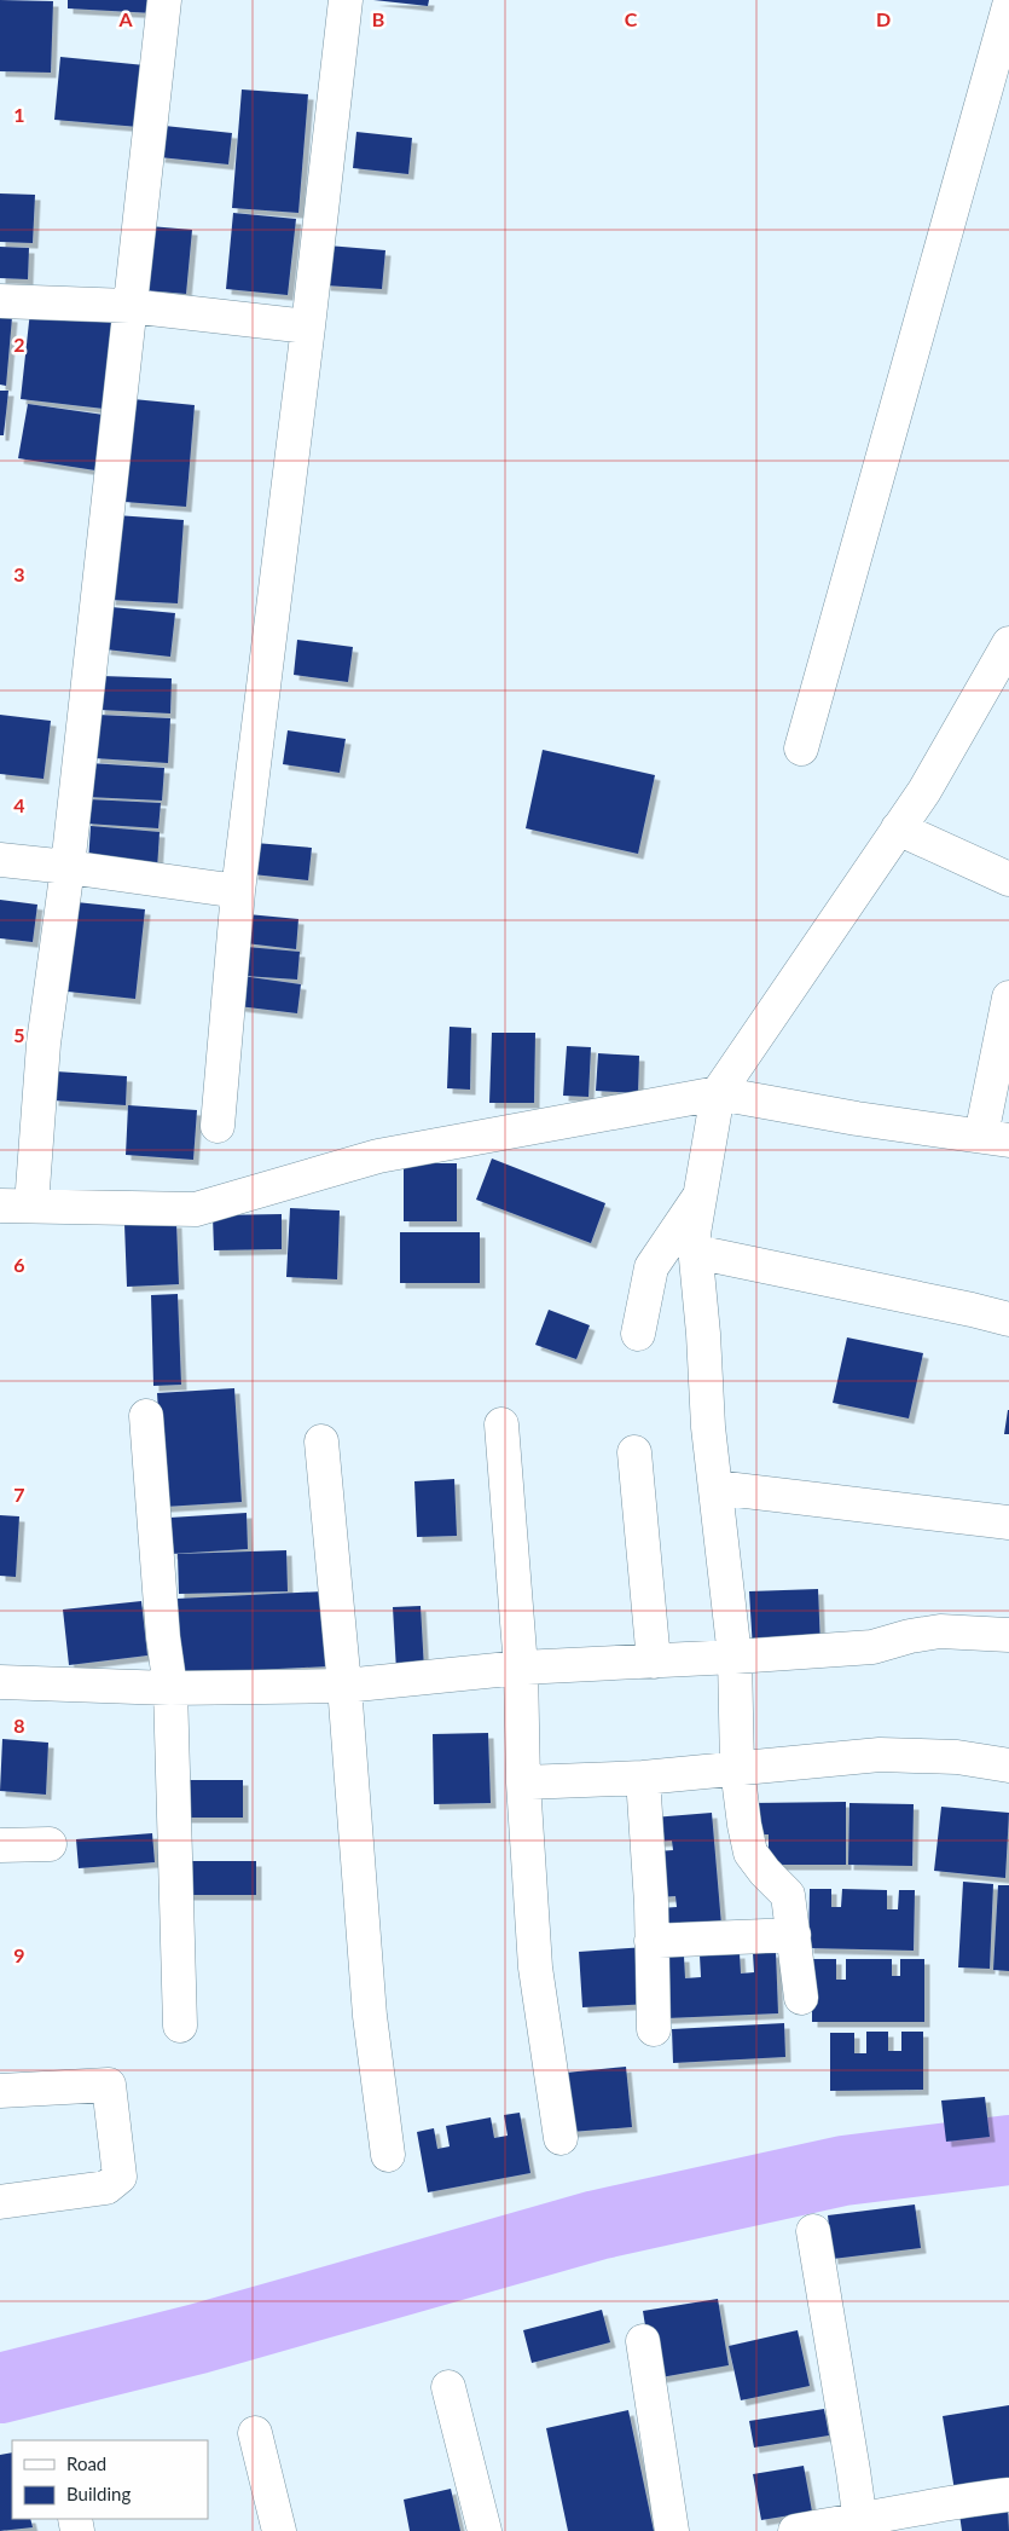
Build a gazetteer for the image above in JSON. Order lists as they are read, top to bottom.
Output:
{
  "legend": ["Road", "Building"],
  "grid": {
    "columns": [
      "A",
      "B",
      "C",
      "D"
    ],
    "rows": [
      "1",
      "2",
      "3",
      "4",
      "5",
      "6",
      "7",
      "8",
      "9"
    ]
  }
}
